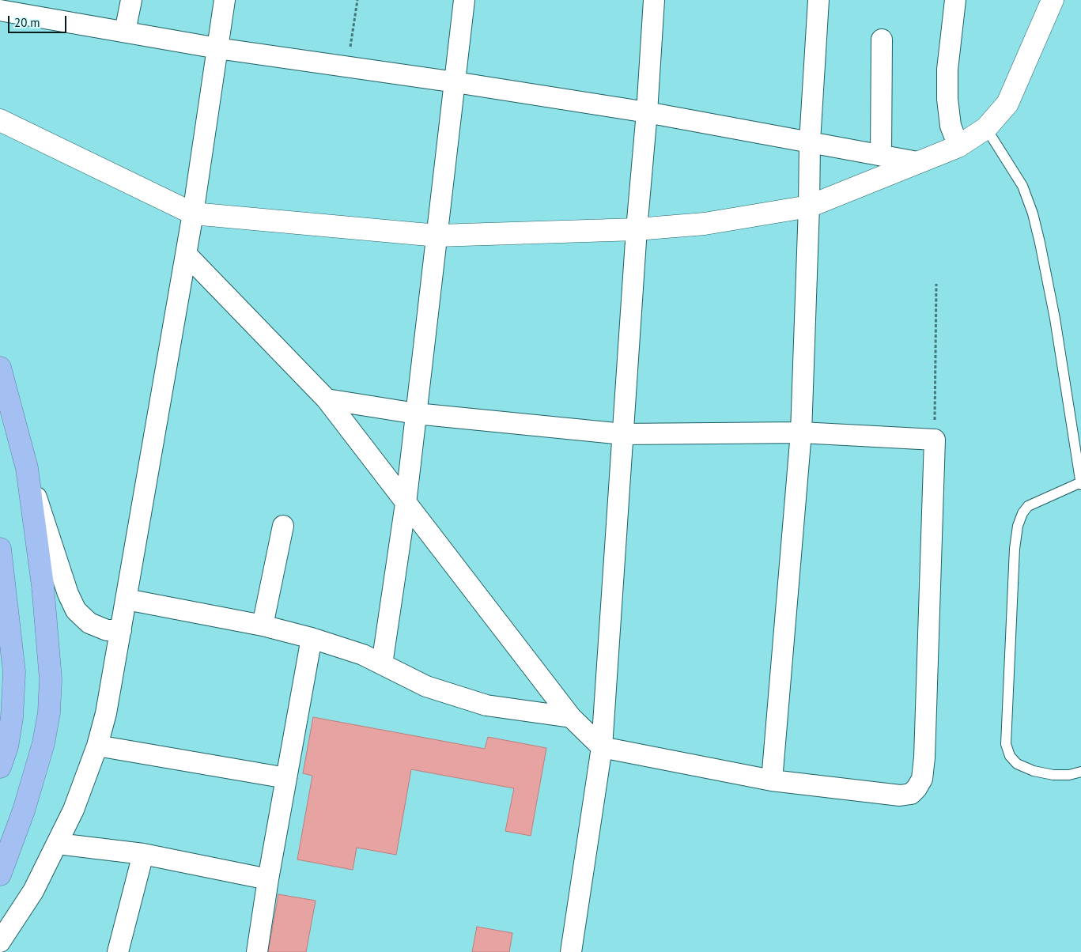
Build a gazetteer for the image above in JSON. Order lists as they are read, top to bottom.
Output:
{
  "scale_bar": "20 m"
}
